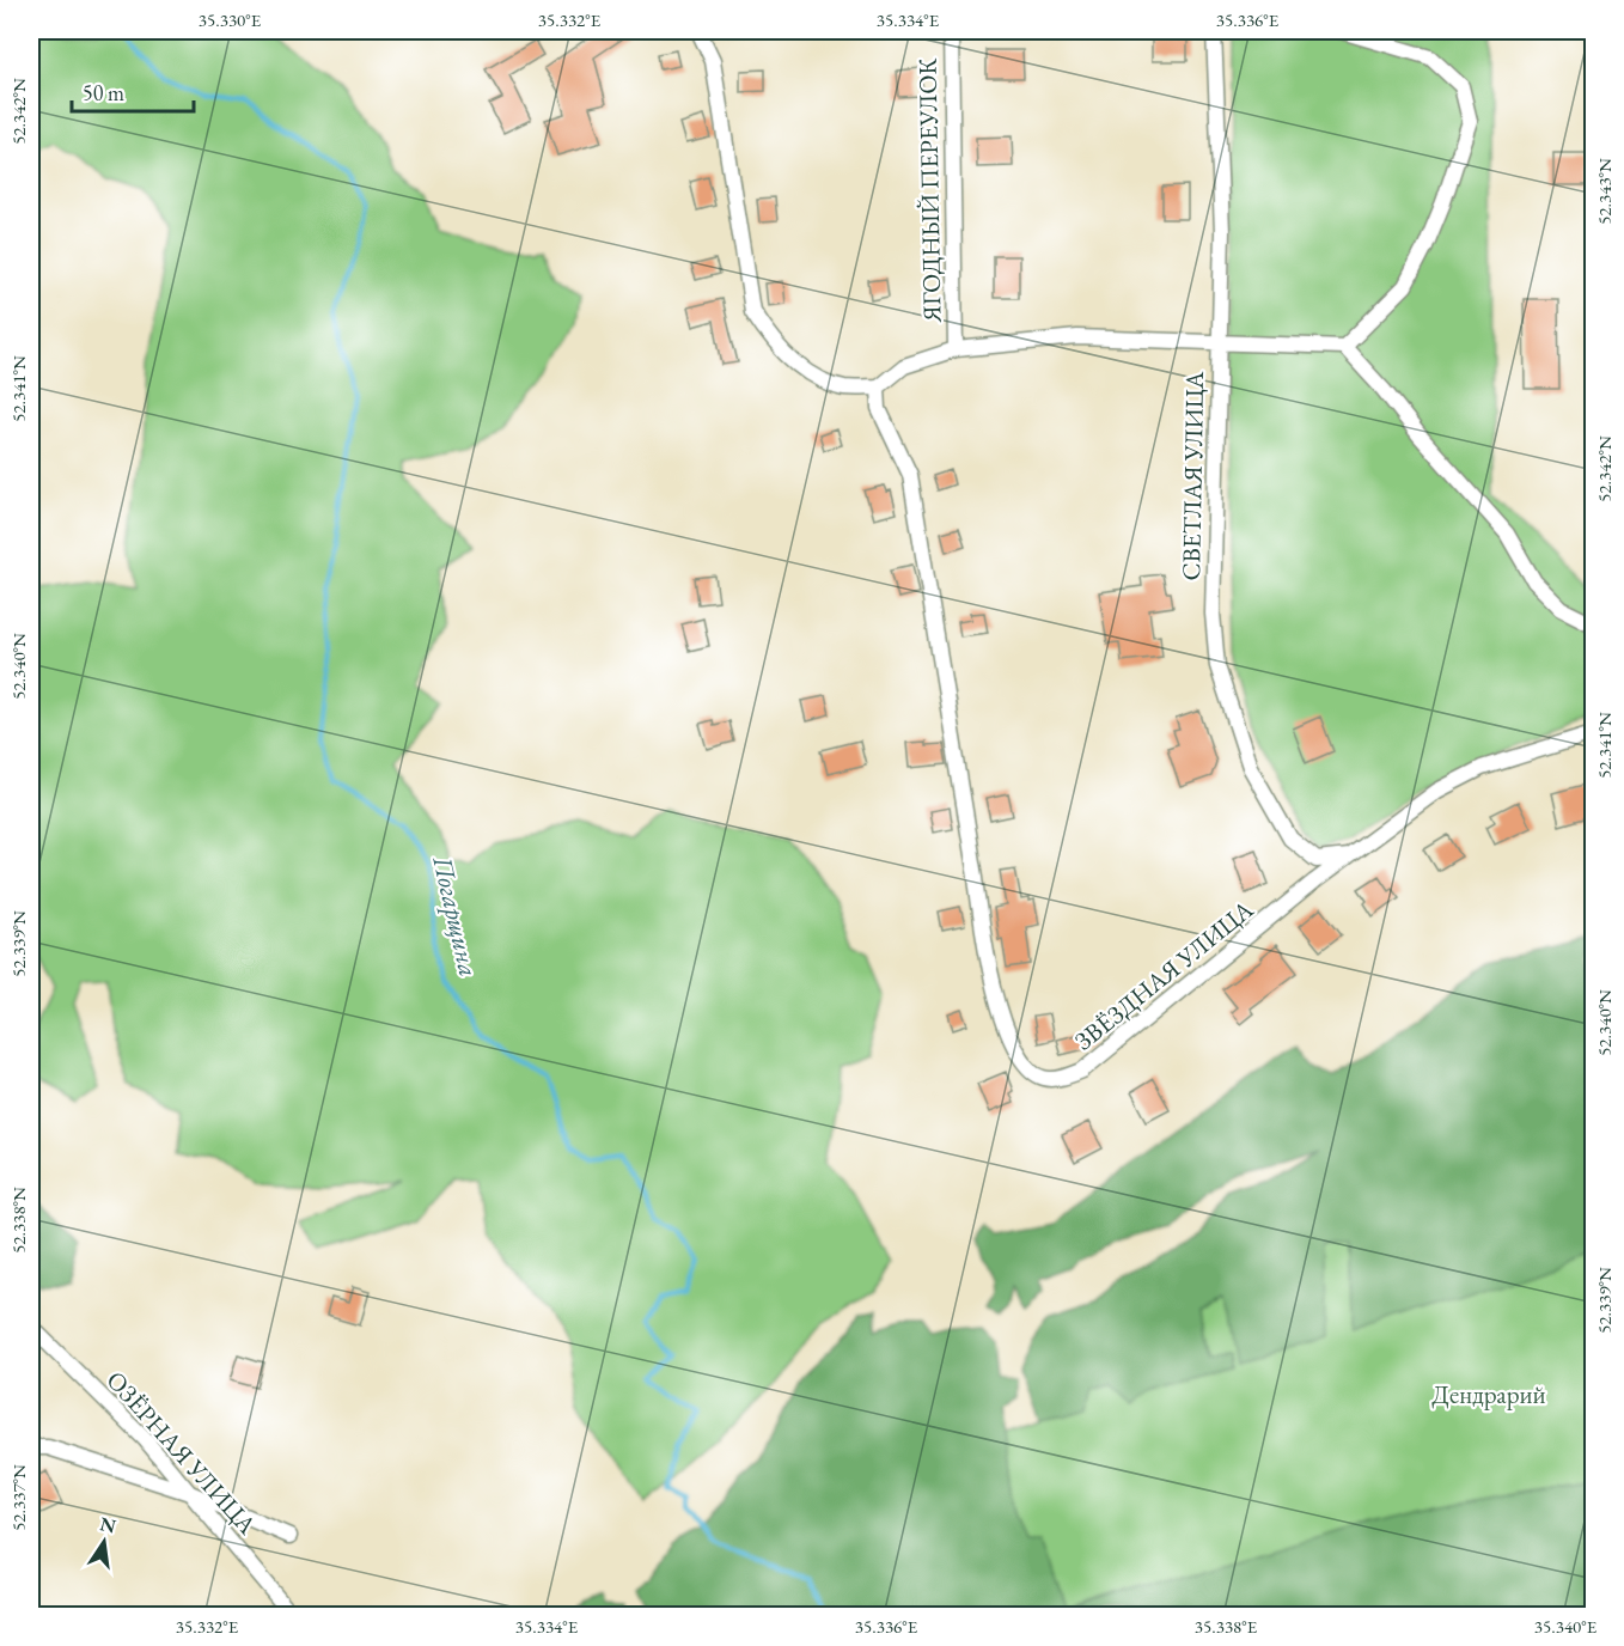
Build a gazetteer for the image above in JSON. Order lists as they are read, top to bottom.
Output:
{
  "streets": {
    "street": [
      "ЯГОДНЫЙ ПЕРЕУЛОК",
      "СВЕТЛАЯ УЛИЦА",
      "ЗВЁЗДНАЯ УЛИЦА",
      "ОЗЁРНАЯ УЛИЦА"
    ]
  },
  "crossings": [
    ["СВЕТЛАЯ УЛИЦА", "ЗВЁЗДНАЯ УЛИЦА"]
  ],
  "water": ["Погарщина"],
  "parks": ["Дендрарий"],
  "scale_bar": "50 m",
  "north": "top",
  "coordinates": [
    "35.330°E",
    "35.332°E",
    "35.334°E",
    "35.336°E",
    "52.342°N",
    "52.343°N",
    "52.341°N",
    "52.340°N",
    "52.339°N",
    "52.338°N",
    "52.337°N",
    "35.338°E",
    "35.340°E"
  ]
}
